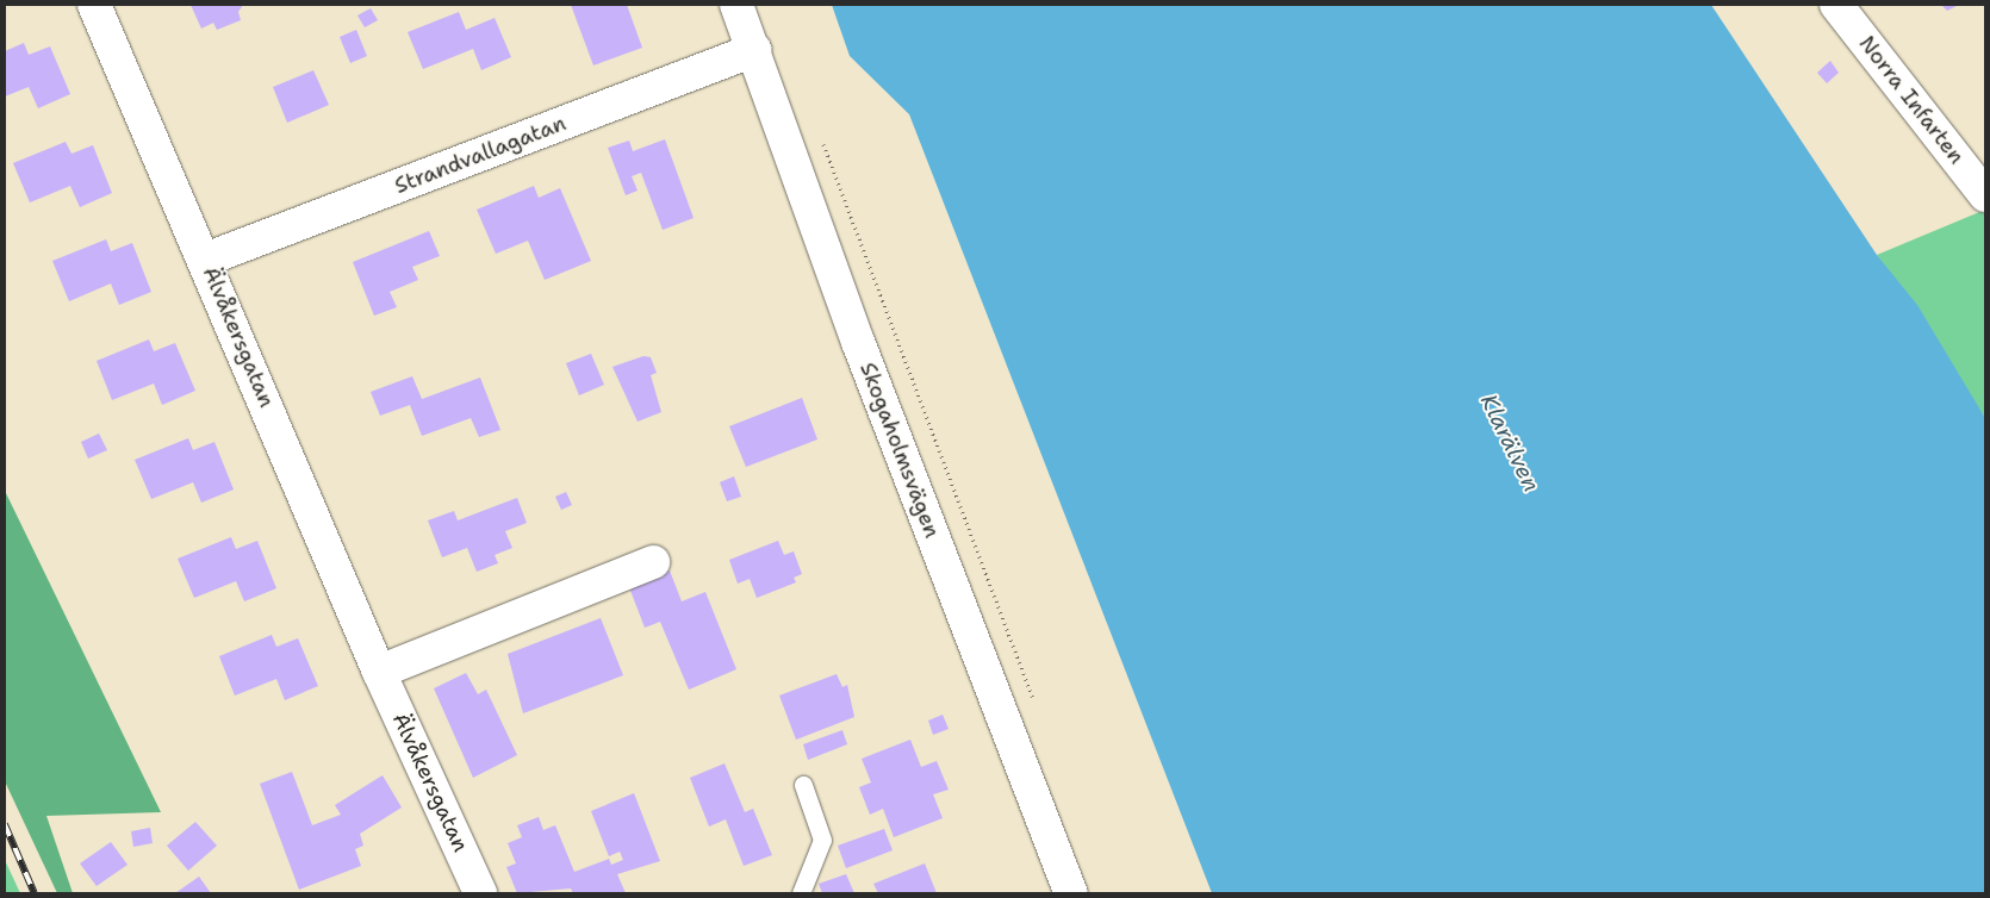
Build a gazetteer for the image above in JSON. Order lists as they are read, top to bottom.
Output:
{
  "streets": {
    "street": [
      "Norra Infarten",
      "Strandvallagatan",
      "Älvåkersgatan",
      "Skogaholmsvägen"
    ]
  },
  "crossings": [
    ["Strandvallagatan", "Älvåkersgatan"],
    ["Strandvallagatan", "Skogaholmsvägen"]
  ],
  "water": ["Klarälven"]
}
